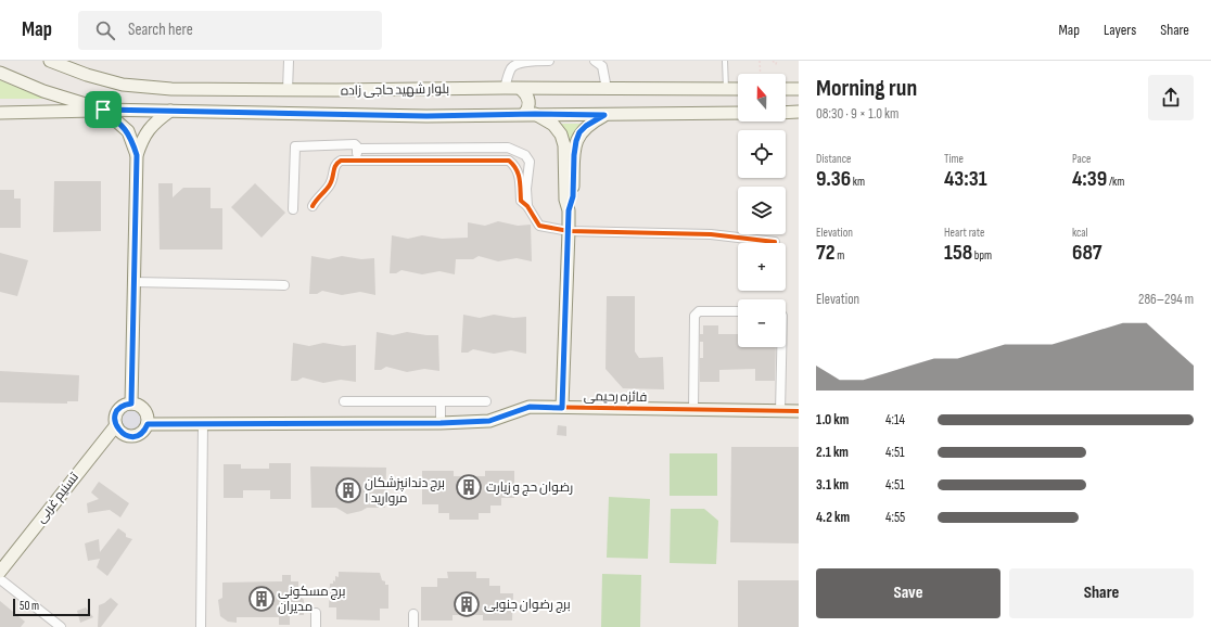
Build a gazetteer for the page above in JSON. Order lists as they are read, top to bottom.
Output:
{
  "streets": {
    "street": ["بلوار شهید حاجی زاده", "فائزه رحیمی", "تسنیم غربی"]
  },
  "crossings": [
    ["فائزه رحیمی", "تسنیم غربی"]
  ],
  "places": {
    "building": [
      "رضوان حج و زیارت",
      "برج دندانپزشکان مروارید ۱",
      "برج مسکونی مدیران",
      "برج رضوان جنوبی"
    ]
  },
  "scale_bar": "50 m",
  "north": "top",
  "page": {
    "header": "Map",
    "search": "Search here",
    "nav": ["Map", "Layers", "Share"],
    "heading": ["Morning run", "08:30 · 9 × 1.0 km"],
    "map_buttons": ["+", "−"],
    "stats": [
      ["Distance", "9.36 km"],
      ["Time", "43:31"],
      ["Pace", "4:39 /km"],
      ["Elevation", "72 m"],
      ["Heart rate", "158 bpm"],
      ["kcal", "687"]
    ],
    "chart": ["Elevation", "286–294 m"],
    "list": [
      {
        "name": "1.0 km",
        "note": "4:14"
      },
      {
        "name": "2.1 km",
        "note": "4:51"
      },
      {
        "name": "3.1 km",
        "note": "4:51"
      },
      {
        "name": "4.2 km",
        "note": "4:55"
      }
    ],
    "buttons": ["Save", "Share"],
    "scale": "50 m"
  }
}
